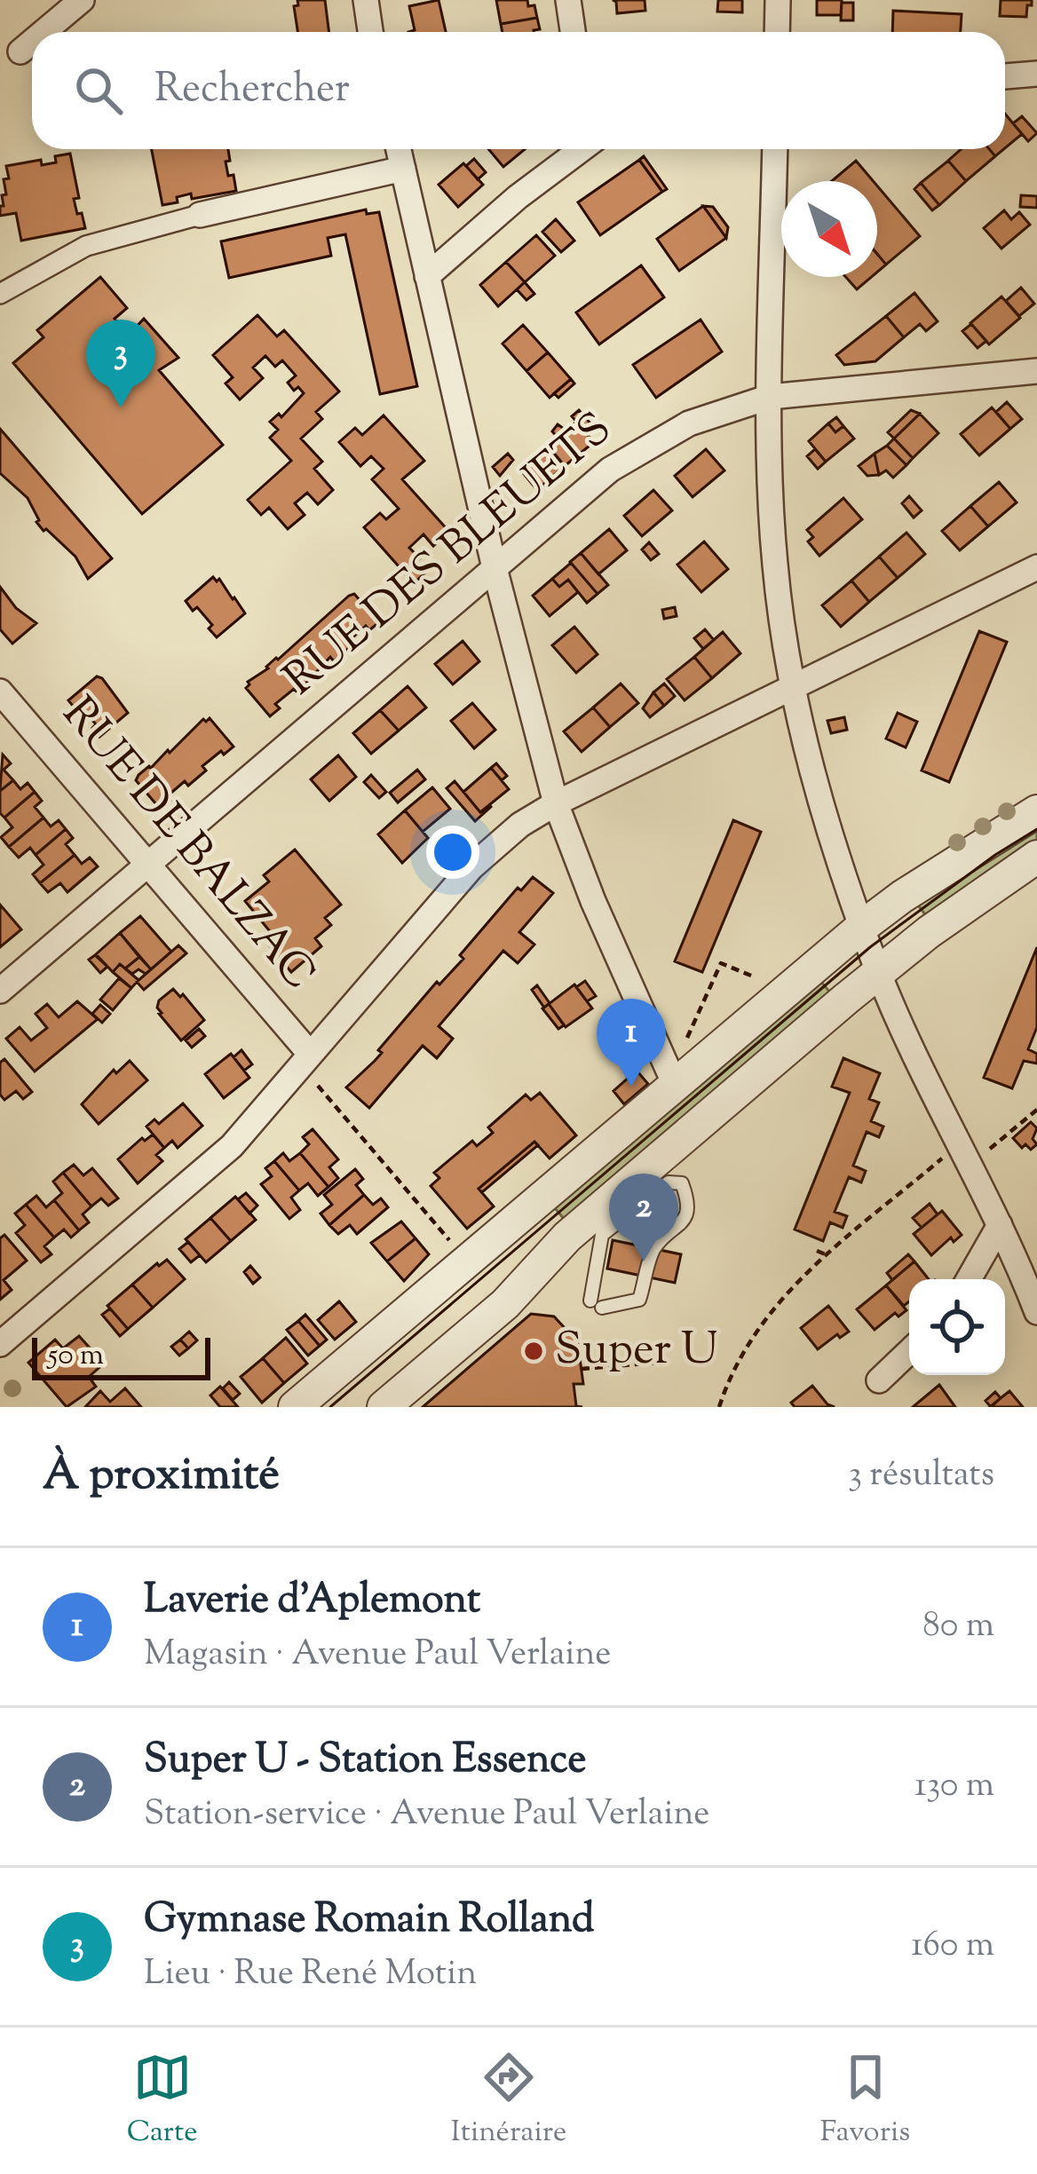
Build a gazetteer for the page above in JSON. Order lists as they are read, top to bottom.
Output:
{
  "streets": {
    "street": ["RUE DES BLEUETS", "RUE DE BALZAC"]
  },
  "crossings": [
    ["RUE DES BLEUETS", "RUE DE BALZAC"]
  ],
  "places": ["Super U"],
  "scale_bar": "50 m",
  "north": "bottom right",
  "page": {
    "search": "Rechercher",
    "pins": ["3", "1", "2"],
    "scale": "50 m",
    "heading": ["À proximité", "3 résultats"],
    "list": [
      {
        "mark": "1",
        "name": "Laverie d'Aplemont",
        "note": "Magasin · Avenue Paul Verlaine",
        "value": "80 m"
      },
      {
        "mark": "2",
        "name": "Super U - Station Essence",
        "note": "Station-service · Avenue Paul Verlaine",
        "value": "130 m"
      },
      {
        "mark": "3",
        "name": "Gymnase Romain Rolland",
        "note": "Lieu · Rue René Motin",
        "value": "160 m"
      }
    ],
    "nav": ["Carte", "Itinéraire", "Favoris"]
  }
}
